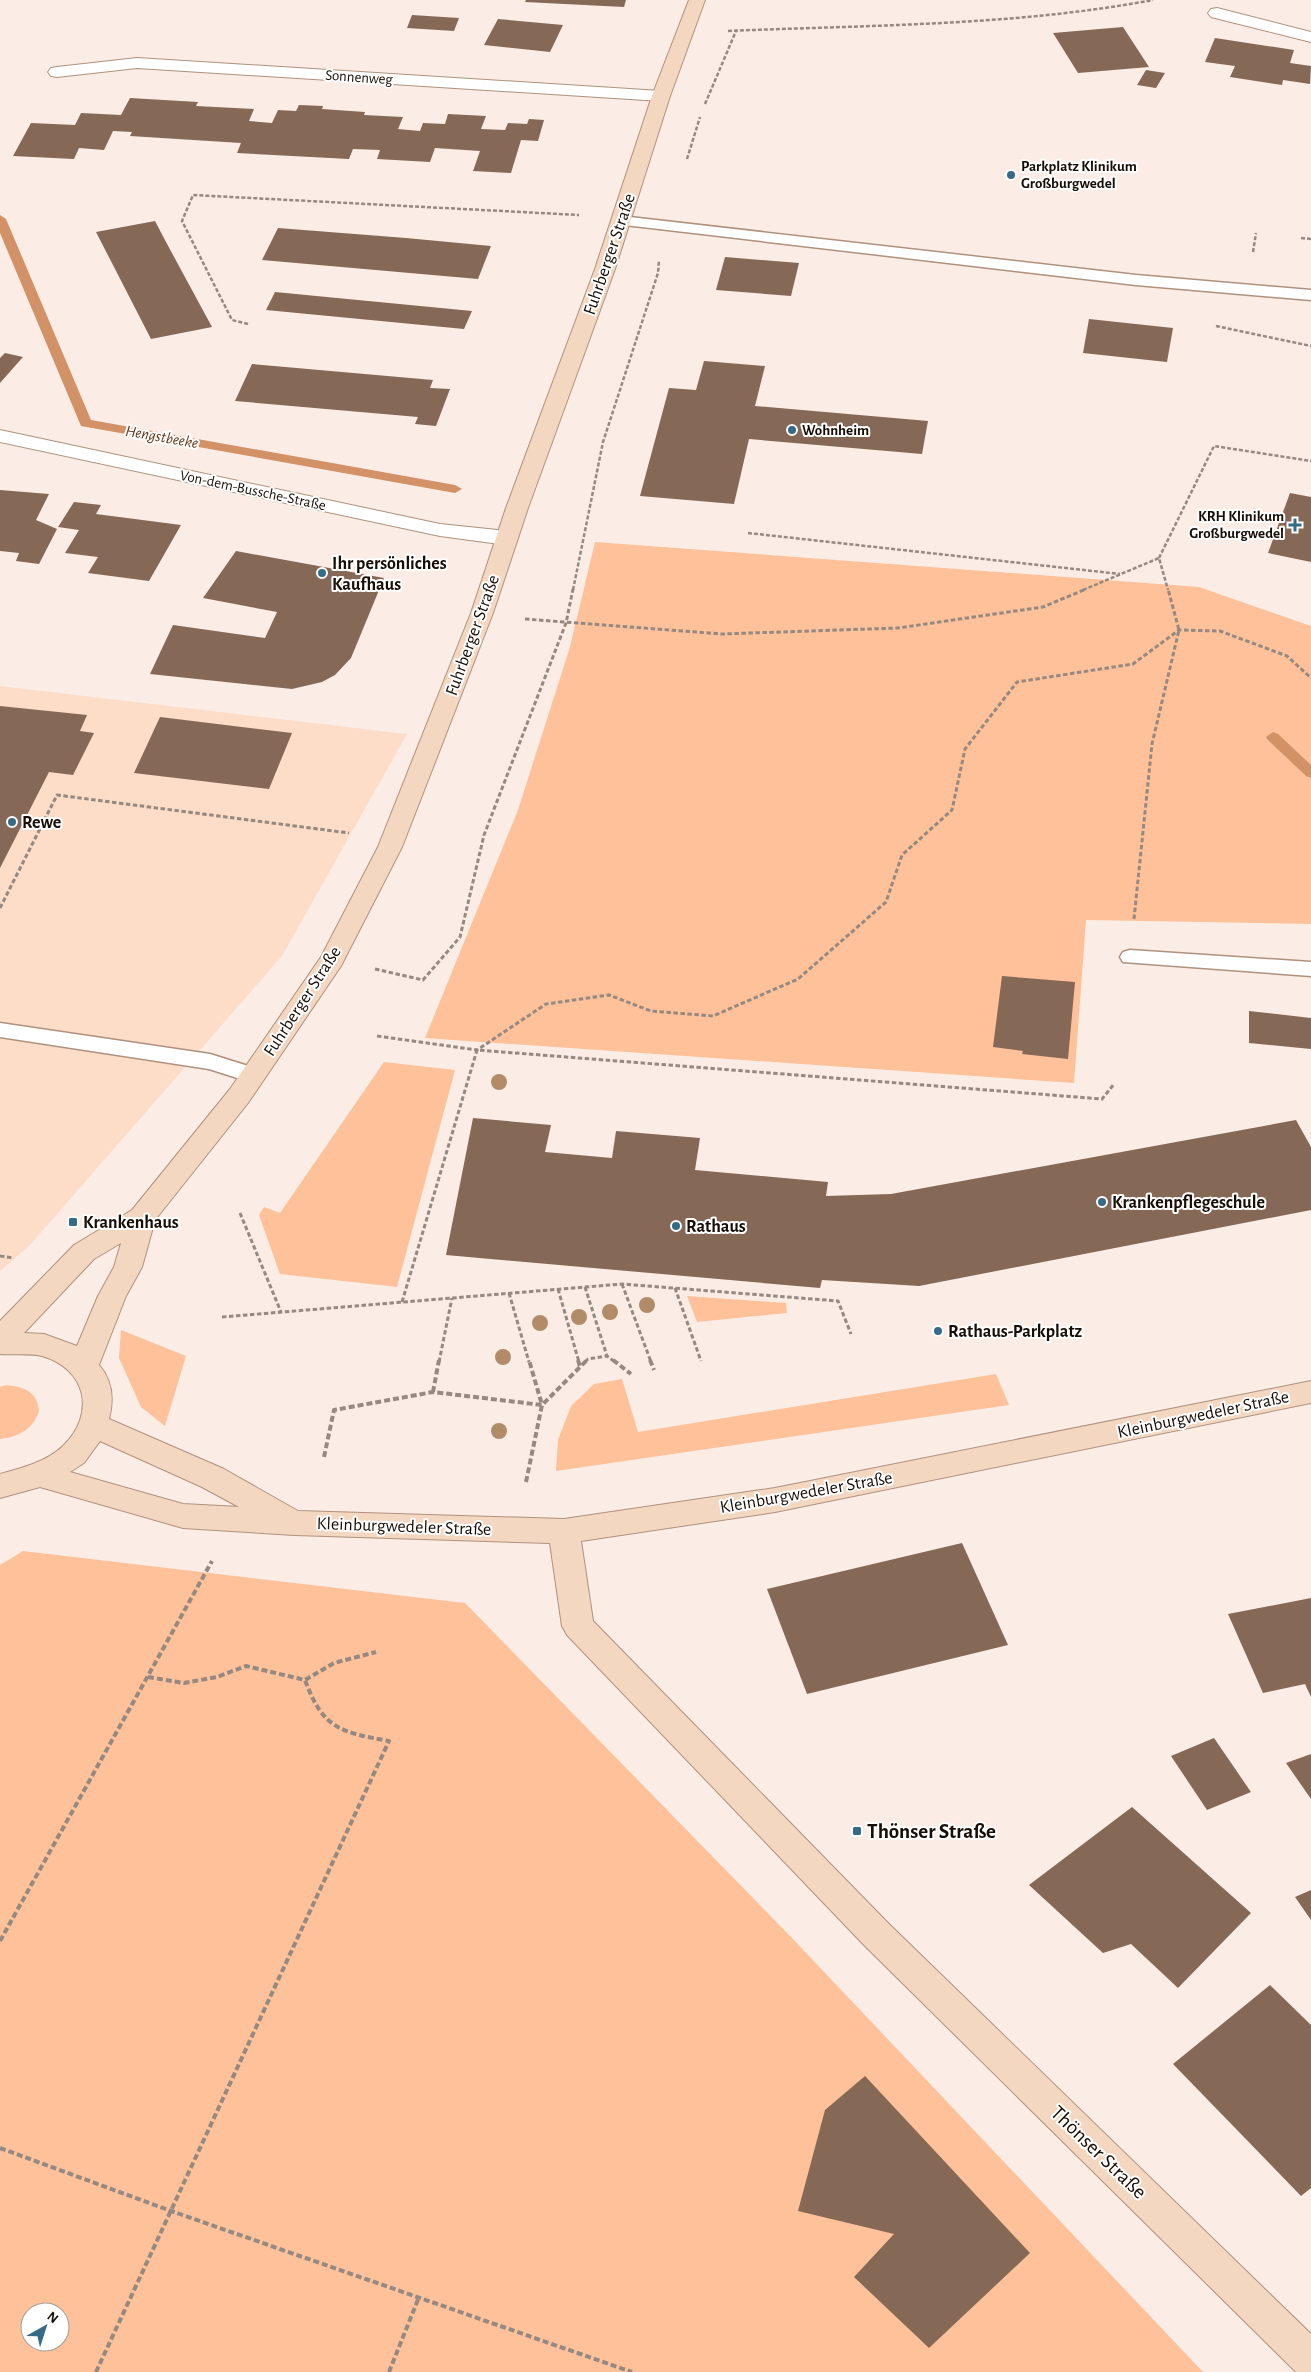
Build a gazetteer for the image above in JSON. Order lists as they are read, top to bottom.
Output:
{
  "streets": {
    "main road": ["Fuhrberger Straße", "Kleinburgwedeler Straße", "Thönser Straße"],
    "street": ["Sonnenweg", "Von-dem-Bussche-Straße"]
  },
  "crossings": [
    ["Sonnenweg", "Fuhrberger Straße"],
    ["Fuhrberger Straße", "Von-dem-Bussche-Straße"],
    ["Kleinburgwedeler Straße", "Thönser Straße"]
  ],
  "water": ["Hengstbeeke"],
  "places": {
    "other": [
      "Parkplatz Klinikum Großburgwedel",
      "Wohnheim",
      "Ihr persönliches Kaufhaus",
      "Rewe",
      "Krankenpflegeschule",
      "Rathaus",
      "Rathaus-Parkplatz"
    ],
    "health": ["KRH Klinikum Großburgwedel"],
    "transit": ["Krankenhaus", "Thönser Straße"]
  },
  "north": "top right"
}
